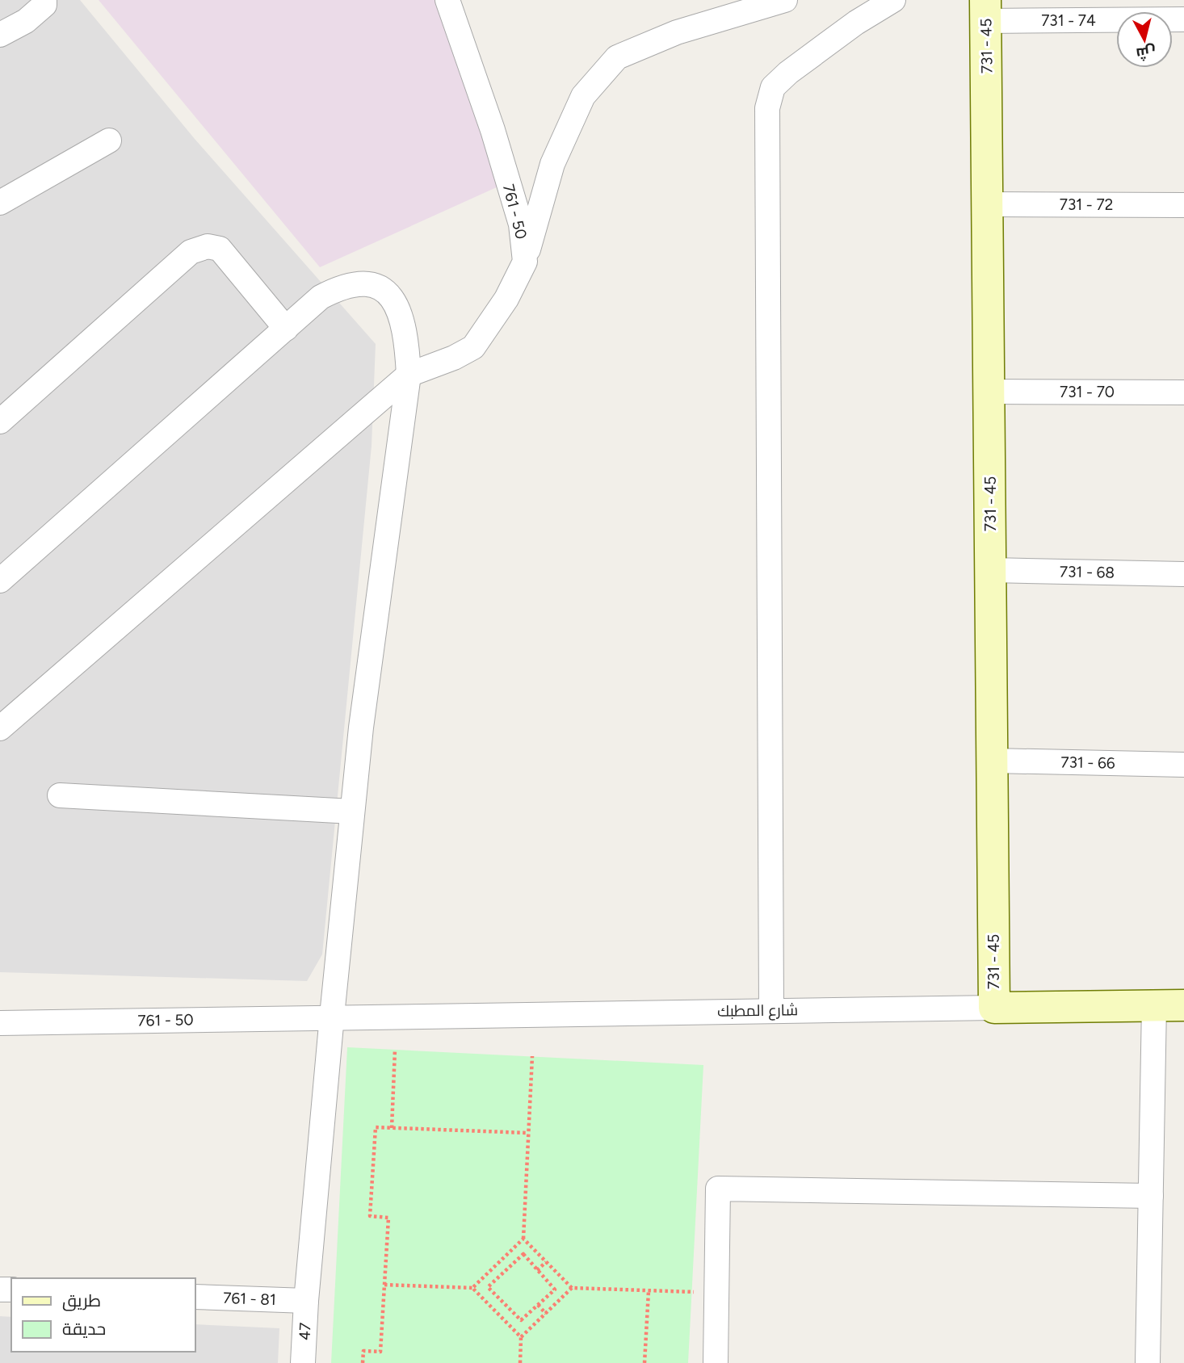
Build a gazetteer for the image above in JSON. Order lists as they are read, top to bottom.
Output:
{
  "streets": {
    "street": [
      "731 - 74",
      "731 - 45",
      "731 - 72",
      "761 - 50",
      "731 - 70",
      "731 - 68",
      "731 - 66",
      "شارع المطبك",
      "761 - 81",
      "47"
    ]
  },
  "crossings": [
    ["731 - 74", "731 - 45"],
    ["731 - 45", "731 - 72"],
    ["731 - 45", "731 - 70"],
    ["731 - 45", "731 - 68"],
    ["731 - 45", "731 - 66"],
    ["731 - 45", "شارع المطبك"],
    ["761 - 50", "شارع المطبك"],
    ["761 - 50", "47"],
    ["شارع المطبك", "47"],
    ["761 - 81", "47"]
  ],
  "legend": ["طريق", "حديقة"],
  "north": "bottom"
}
